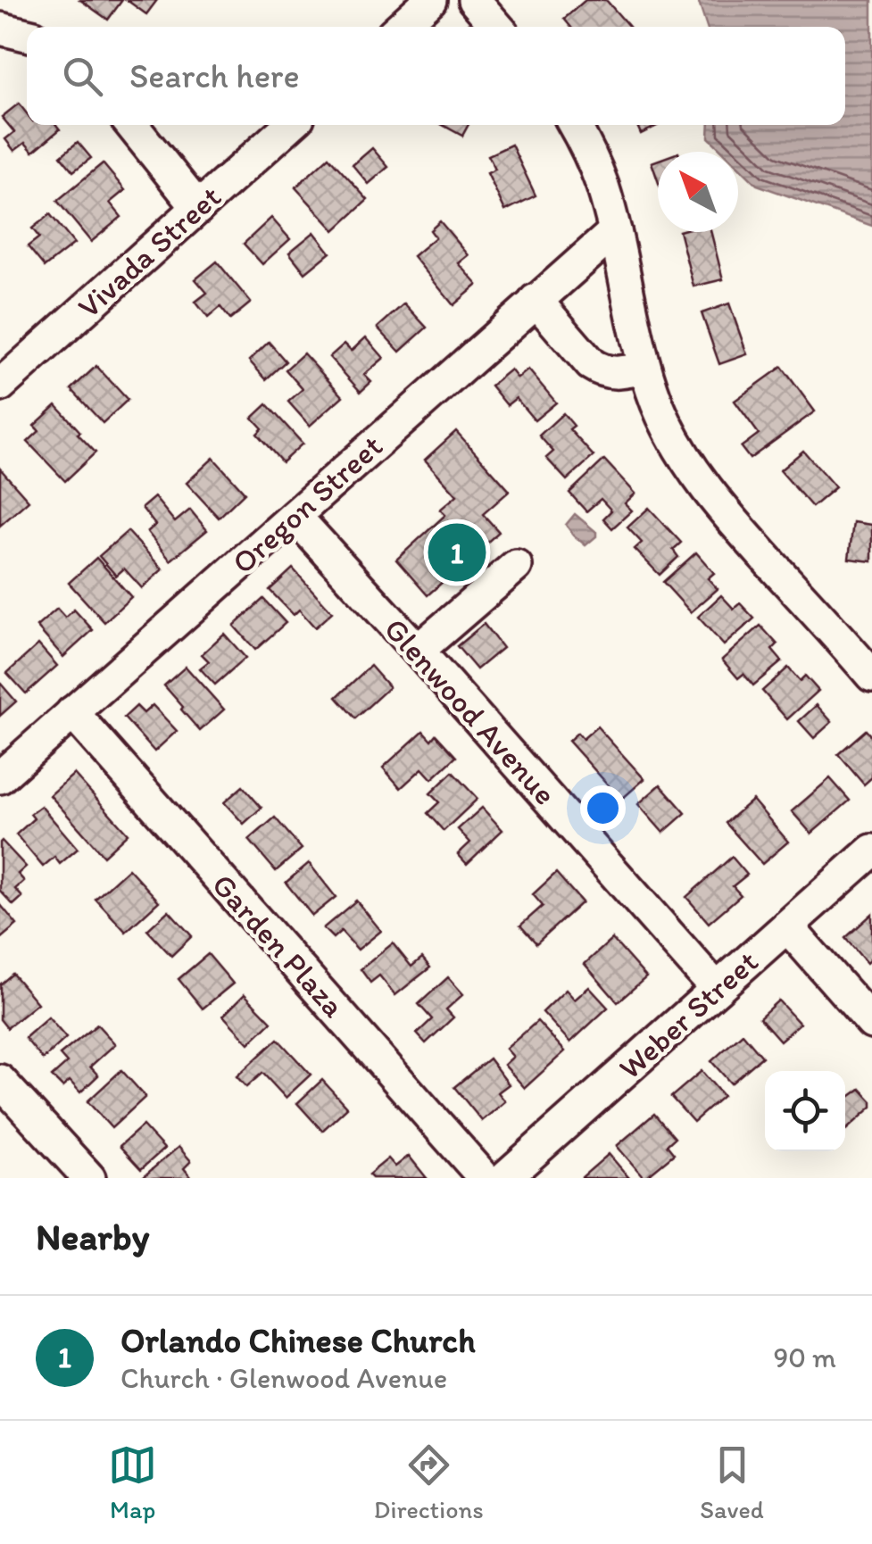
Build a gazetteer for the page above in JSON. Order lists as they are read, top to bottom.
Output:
{
  "streets": {
    "street": [
      "Vivada Street",
      "Oregon Street",
      "Glenwood Avenue",
      "Garden Plaza",
      "Weber Street"
    ]
  },
  "crossings": [
    ["Oregon Street", "Glenwood Avenue"],
    ["Oregon Street", "Garden Plaza"],
    ["Glenwood Avenue", "Weber Street"]
  ],
  "north": "top left",
  "page": {
    "search": "Search here",
    "pins": "1",
    "heading": "Nearby",
    "list": [
      {
        "mark": "1",
        "name": "Orlando Chinese Church",
        "note": "Church · Glenwood Avenue",
        "value": "90 m"
      }
    ],
    "nav": ["Map", "Directions", "Saved"]
  }
}
